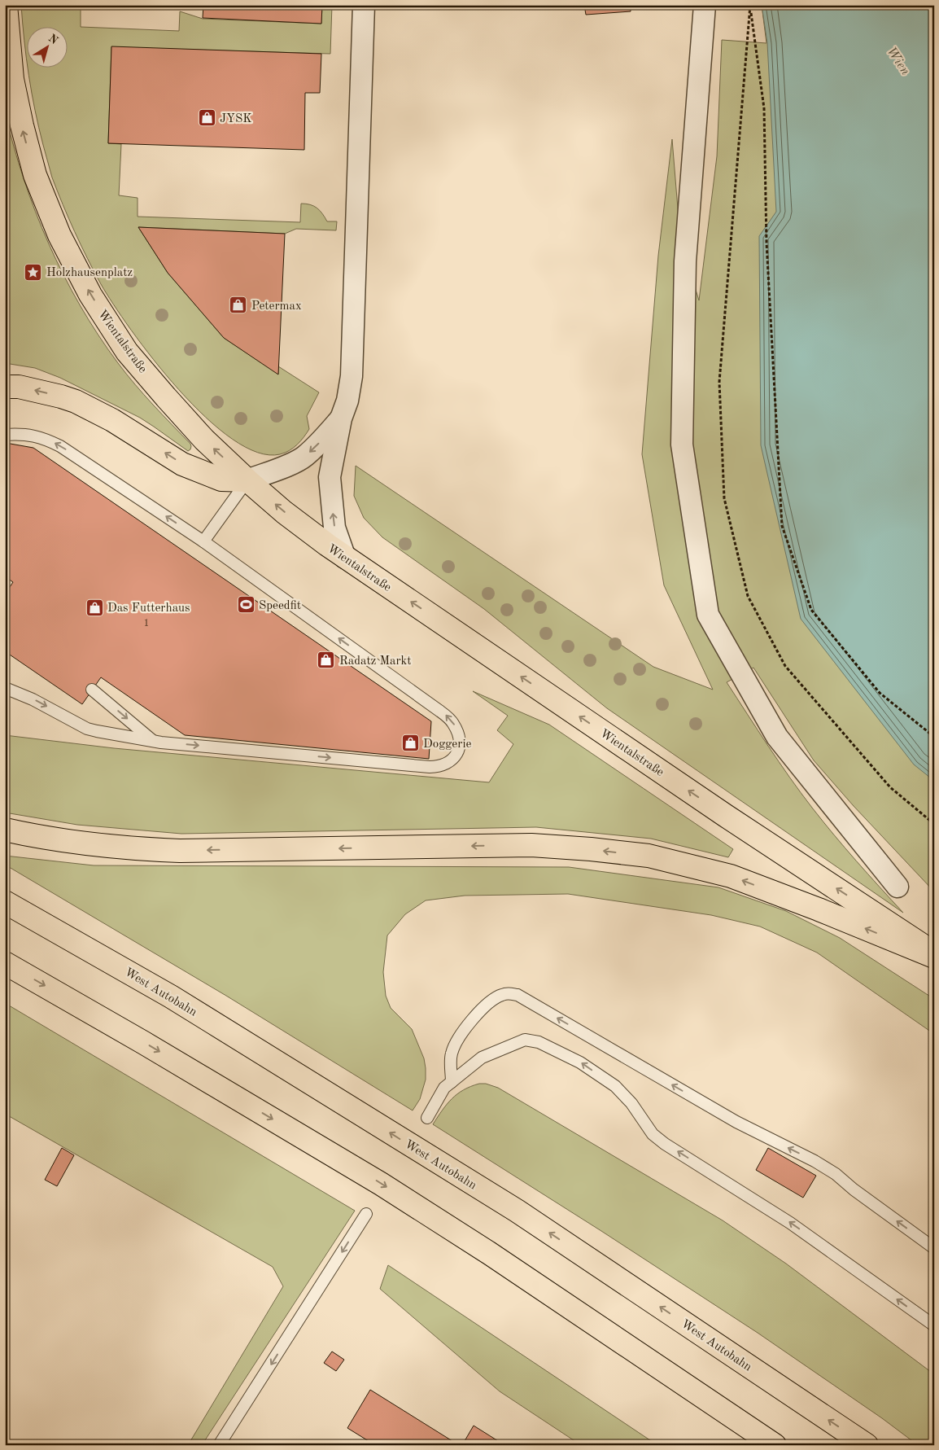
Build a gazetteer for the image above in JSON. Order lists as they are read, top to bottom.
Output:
{
  "streets": {
    "main road": ["Wientalstraße", "West Autobahn"]
  },
  "one_way": ["Wientalstraße"],
  "water": ["Wien"],
  "places": {
    "shop": [
      "JYSK",
      "Petermax",
      "Das Futterhaus",
      "Radatz Markt",
      "Doggerie"
    ],
    "place": ["Holzhausenplatz"],
    "sports": ["Speedfit"]
  },
  "house_numbers": ["1"],
  "north": "top right"
}
